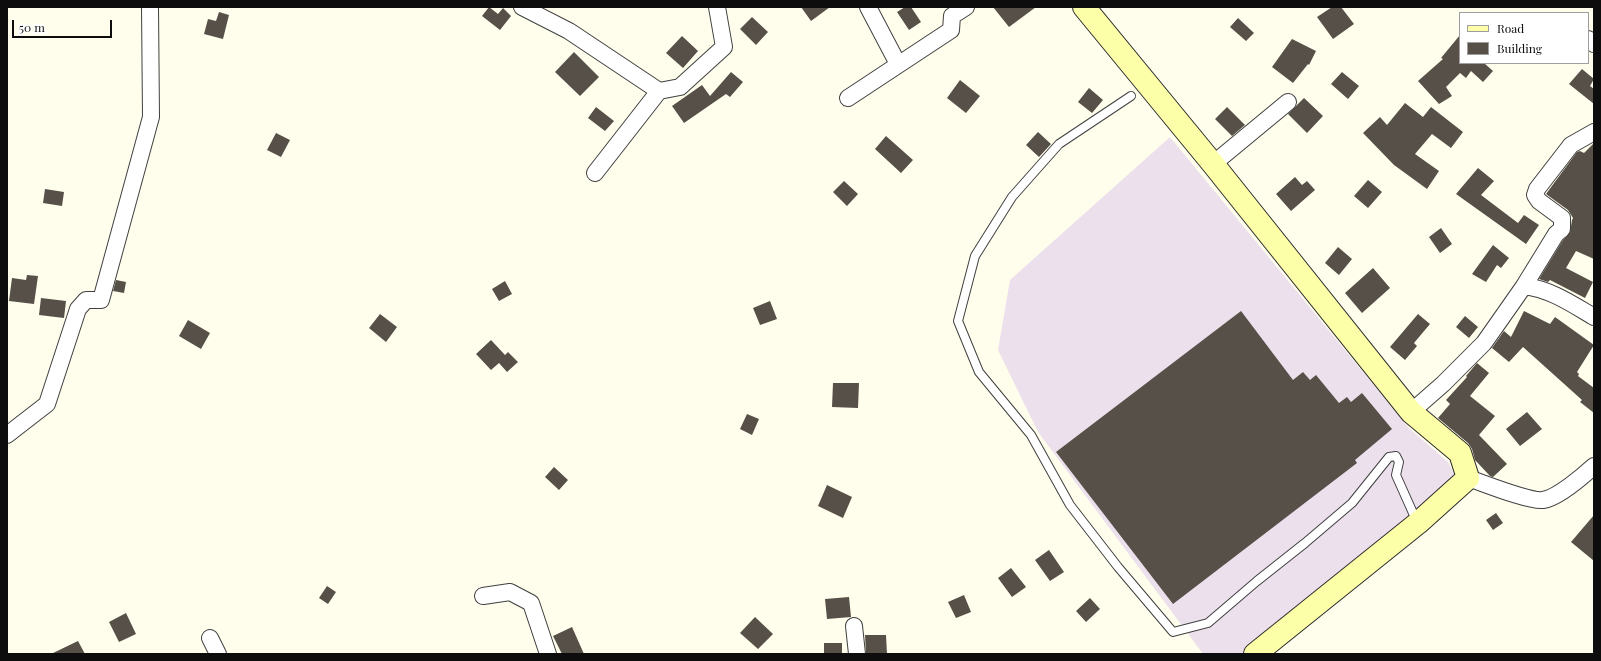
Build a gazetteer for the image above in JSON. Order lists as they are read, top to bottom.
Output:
{
  "legend": ["Road", "Building"],
  "scale_bar": "50 m"
}
